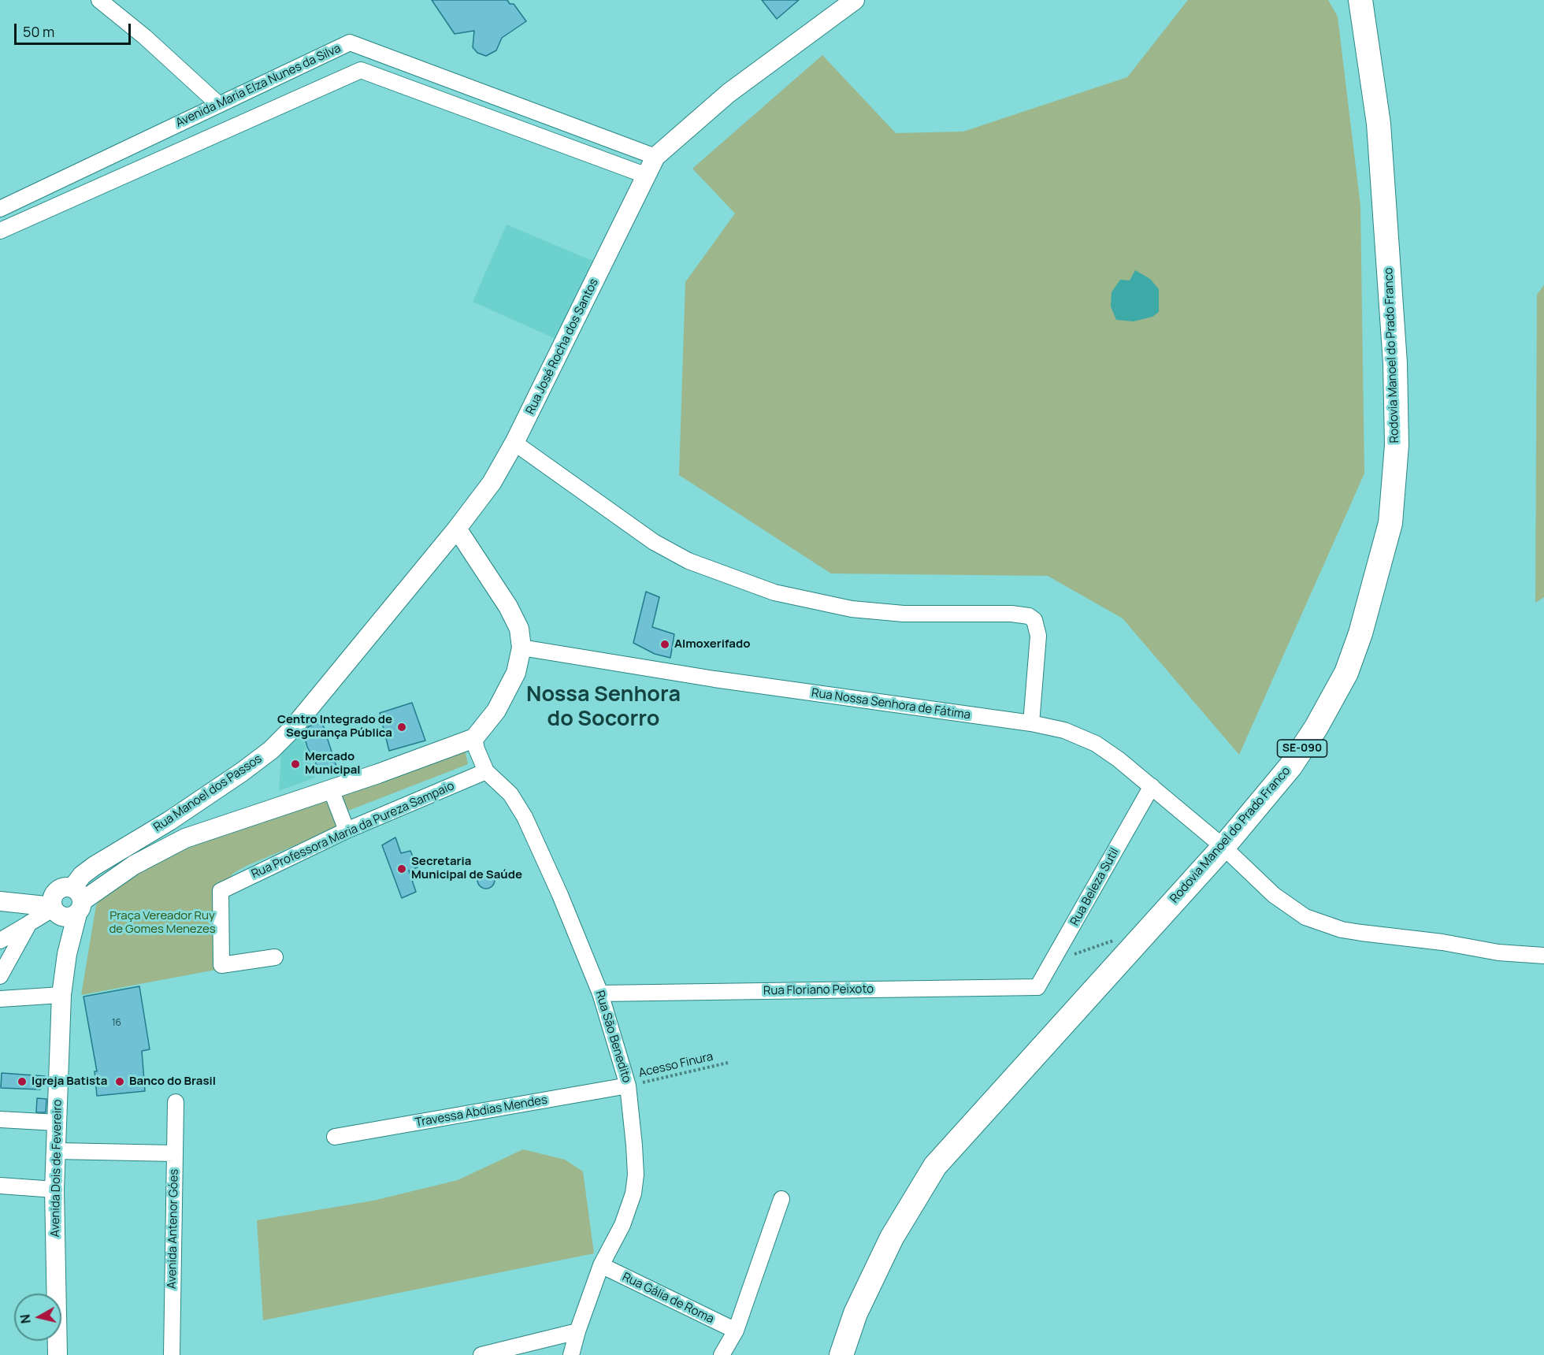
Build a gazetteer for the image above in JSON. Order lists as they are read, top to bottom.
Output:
{
  "streets": {
    "main road": ["Rodovia Manoel do Prado Franco", "SE-090"],
    "street": [
      "Avenida Maria Elza Nunes da Silva",
      "Rua José Rocha dos Santos",
      "Rua Nossa Senhora de Fátima",
      "Rua Manoel dos Passos",
      "Rua Professora Maria da Pureza Sampaio",
      "Rua Beleza Sutil",
      "Rua Floriano Peixoto",
      "Rua São Benedito",
      "Travessa Abdias Mendes",
      "Avenida Dois de Fevereiro",
      "Avenida Antenor Góes",
      "Rua Gália de Roma"
    ],
    "path": ["Acesso Finura"]
  },
  "crossings": [
    ["Avenida Maria Elza Nunes da Silva", "Rua José Rocha dos Santos"],
    ["Rua José Rocha dos Santos", "Rua Manoel dos Passos"],
    ["Rodovia Manoel do Prado Franco", "Rua Nossa Senhora de Fátima"],
    ["Rua Nossa Senhora de Fátima", "Rua Beleza Sutil"],
    ["Rua Manoel dos Passos", "Avenida Dois de Fevereiro"],
    ["Rua Professora Maria da Pureza Sampaio", "Rua São Benedito"],
    ["Rua Beleza Sutil", "Rua Floriano Peixoto"],
    ["Rua Floriano Peixoto", "Rua São Benedito"],
    ["Rua São Benedito", "Acesso Finura"],
    ["Rua São Benedito", "Travessa Abdias Mendes"],
    ["Rua São Benedito", "Rua Gália de Roma"],
    ["Acesso Finura", "Travessa Abdias Mendes"]
  ],
  "districts": ["Nossa Senhora do Socorro"],
  "parks": ["Praça Vereador Ruy de Gomes Menezes"],
  "places": [
    "Almoxerifado",
    "Centro Integrado de Segurança Pública",
    "Mercado Municipal",
    "Secretaria Municipal de Saúde",
    "Igreja Batista",
    "Banco do Brasil"
  ],
  "house_numbers": ["16"],
  "scale_bar": "50 m",
  "north": "left"
}
